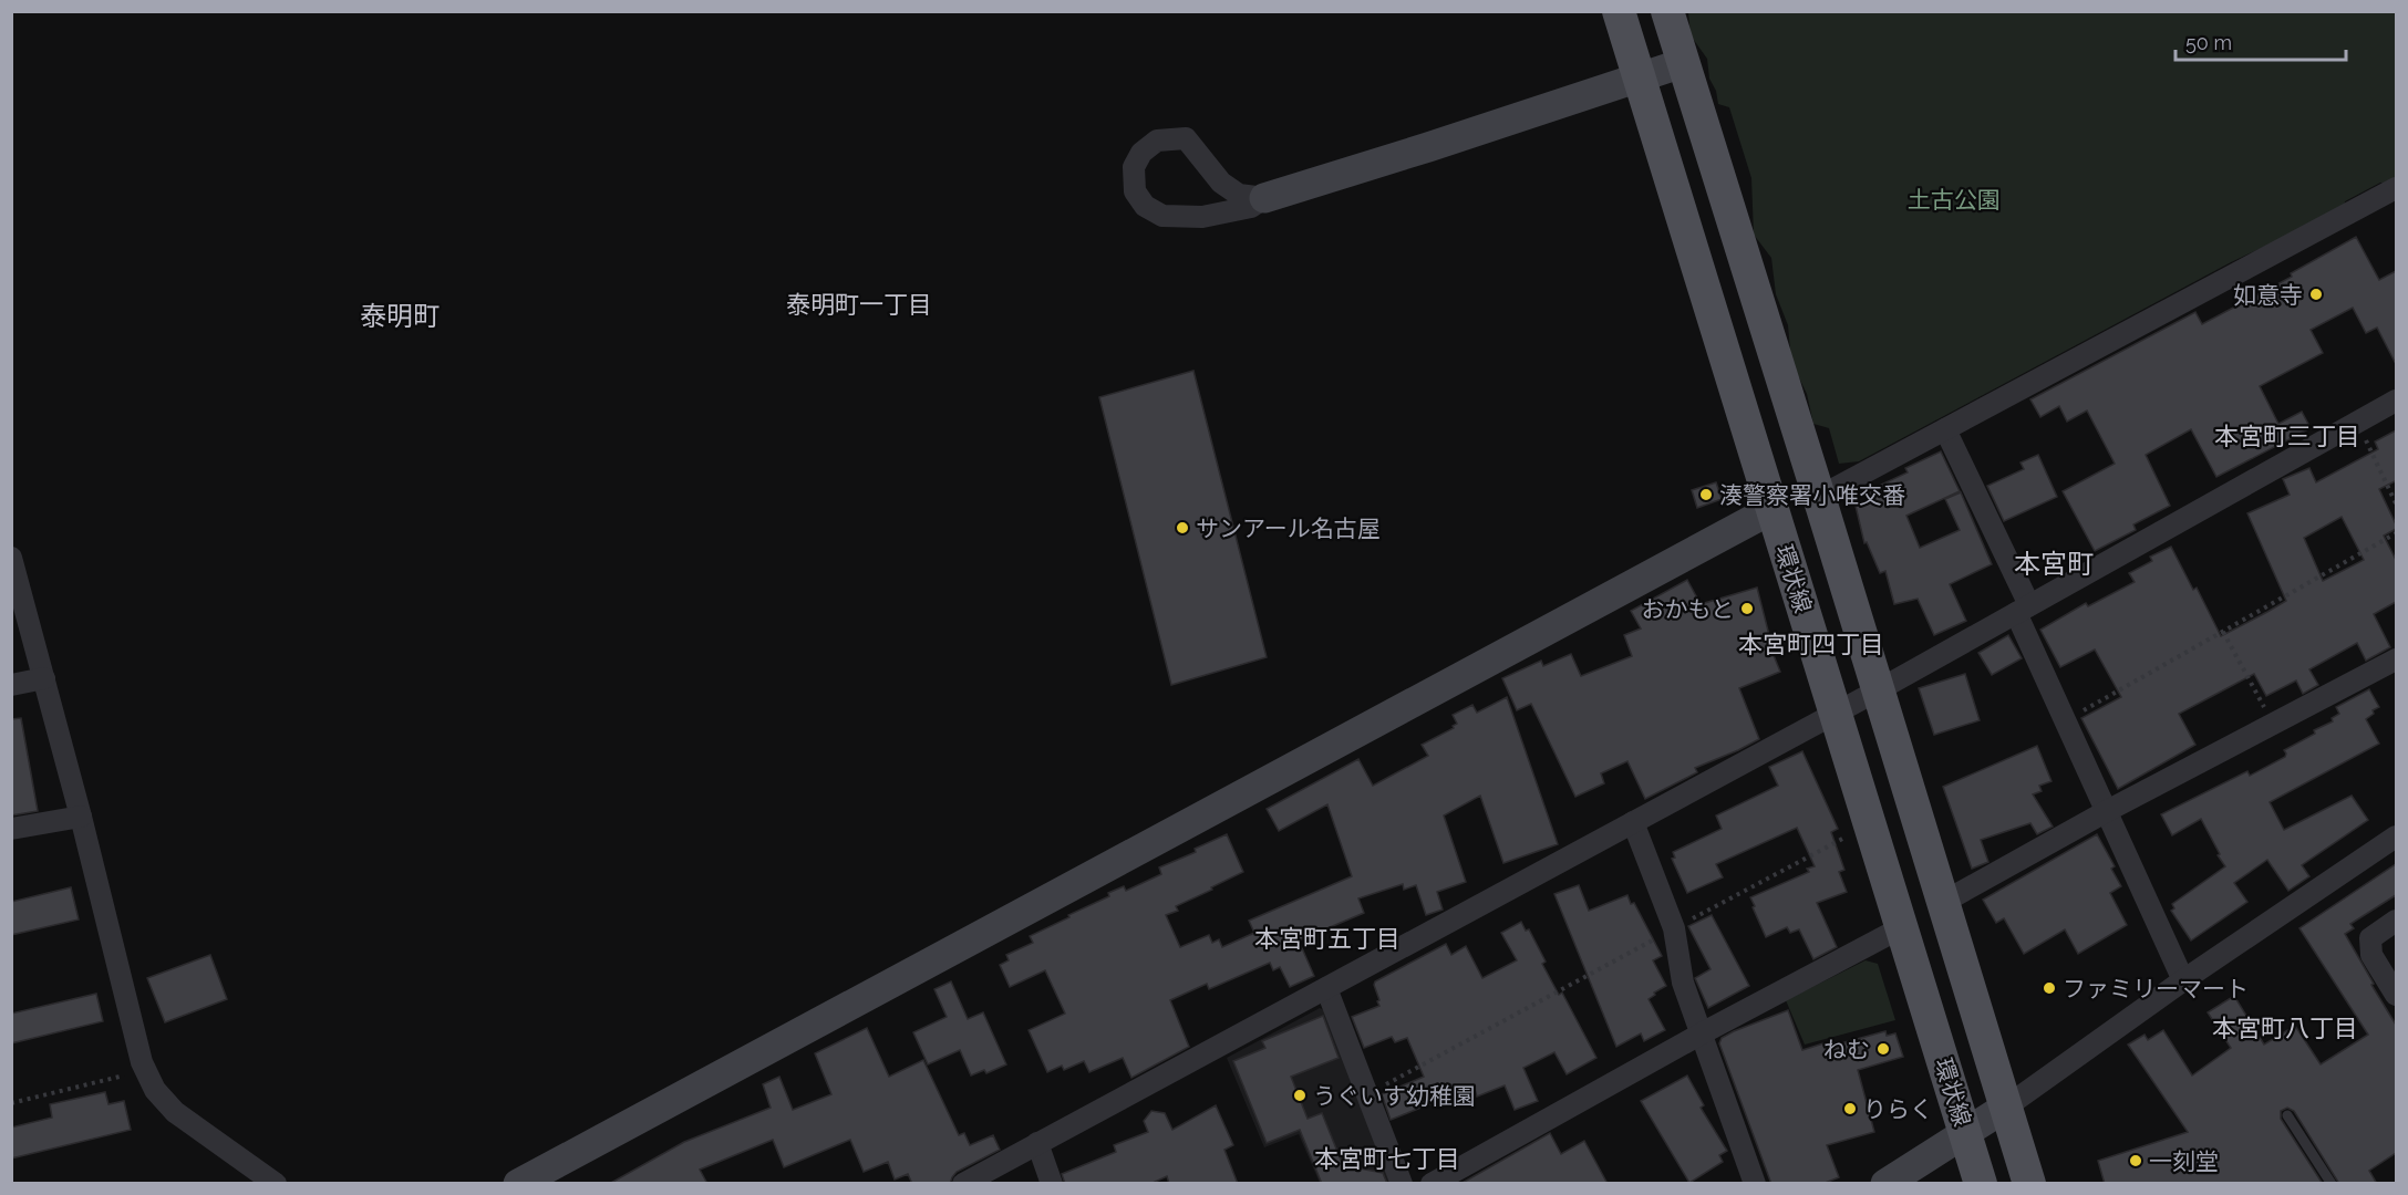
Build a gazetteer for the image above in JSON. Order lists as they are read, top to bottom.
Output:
{
  "streets": {
    "main road": ["環状線"]
  },
  "districts": [
    "泰明町一丁目",
    "泰明町",
    "本宮町三丁目",
    "本宮町",
    "本宮町四丁目",
    "本宮町五丁目",
    "本宮町八丁目",
    "本宮町七丁目"
  ],
  "parks": ["土古公園"],
  "places": [
    "如意寺",
    "湊警察署小唯交番",
    "サンアール名古屋",
    "おかもと",
    "ファミリーマート",
    "ねむ",
    "うぐいす幼稚園",
    "りらく",
    "一刻堂"
  ],
  "scale_bar": "50 m"
}
